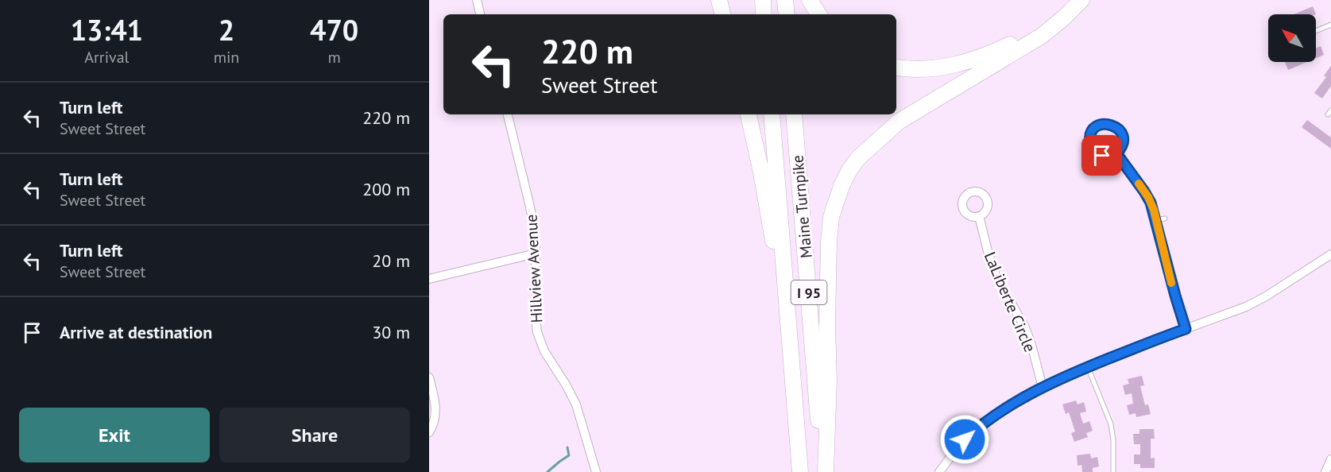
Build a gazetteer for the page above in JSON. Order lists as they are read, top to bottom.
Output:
{
  "streets": {
    "highway": ["Maine Turnpike", "I 95"],
    "street": ["Hillview Avenue", "LaLiberte Circle"]
  },
  "north": "top left",
  "page": {
    "eta": [
      "13:41",
      "Arrival",
      "2",
      "min",
      "470",
      "m"
    ],
    "turn": ["220 m", "Sweet Street"],
    "list": [
      {
        "name": "Turn left",
        "note": "Sweet Street",
        "value": "220 m"
      },
      {
        "name": "Turn left",
        "note": "Sweet Street",
        "value": "200 m"
      },
      {
        "name": "Turn left",
        "note": "Sweet Street",
        "value": "20 m"
      },
      {
        "name": "Arrive at destination",
        "value": "30 m"
      }
    ],
    "buttons": ["Exit", "Share"]
  }
}
